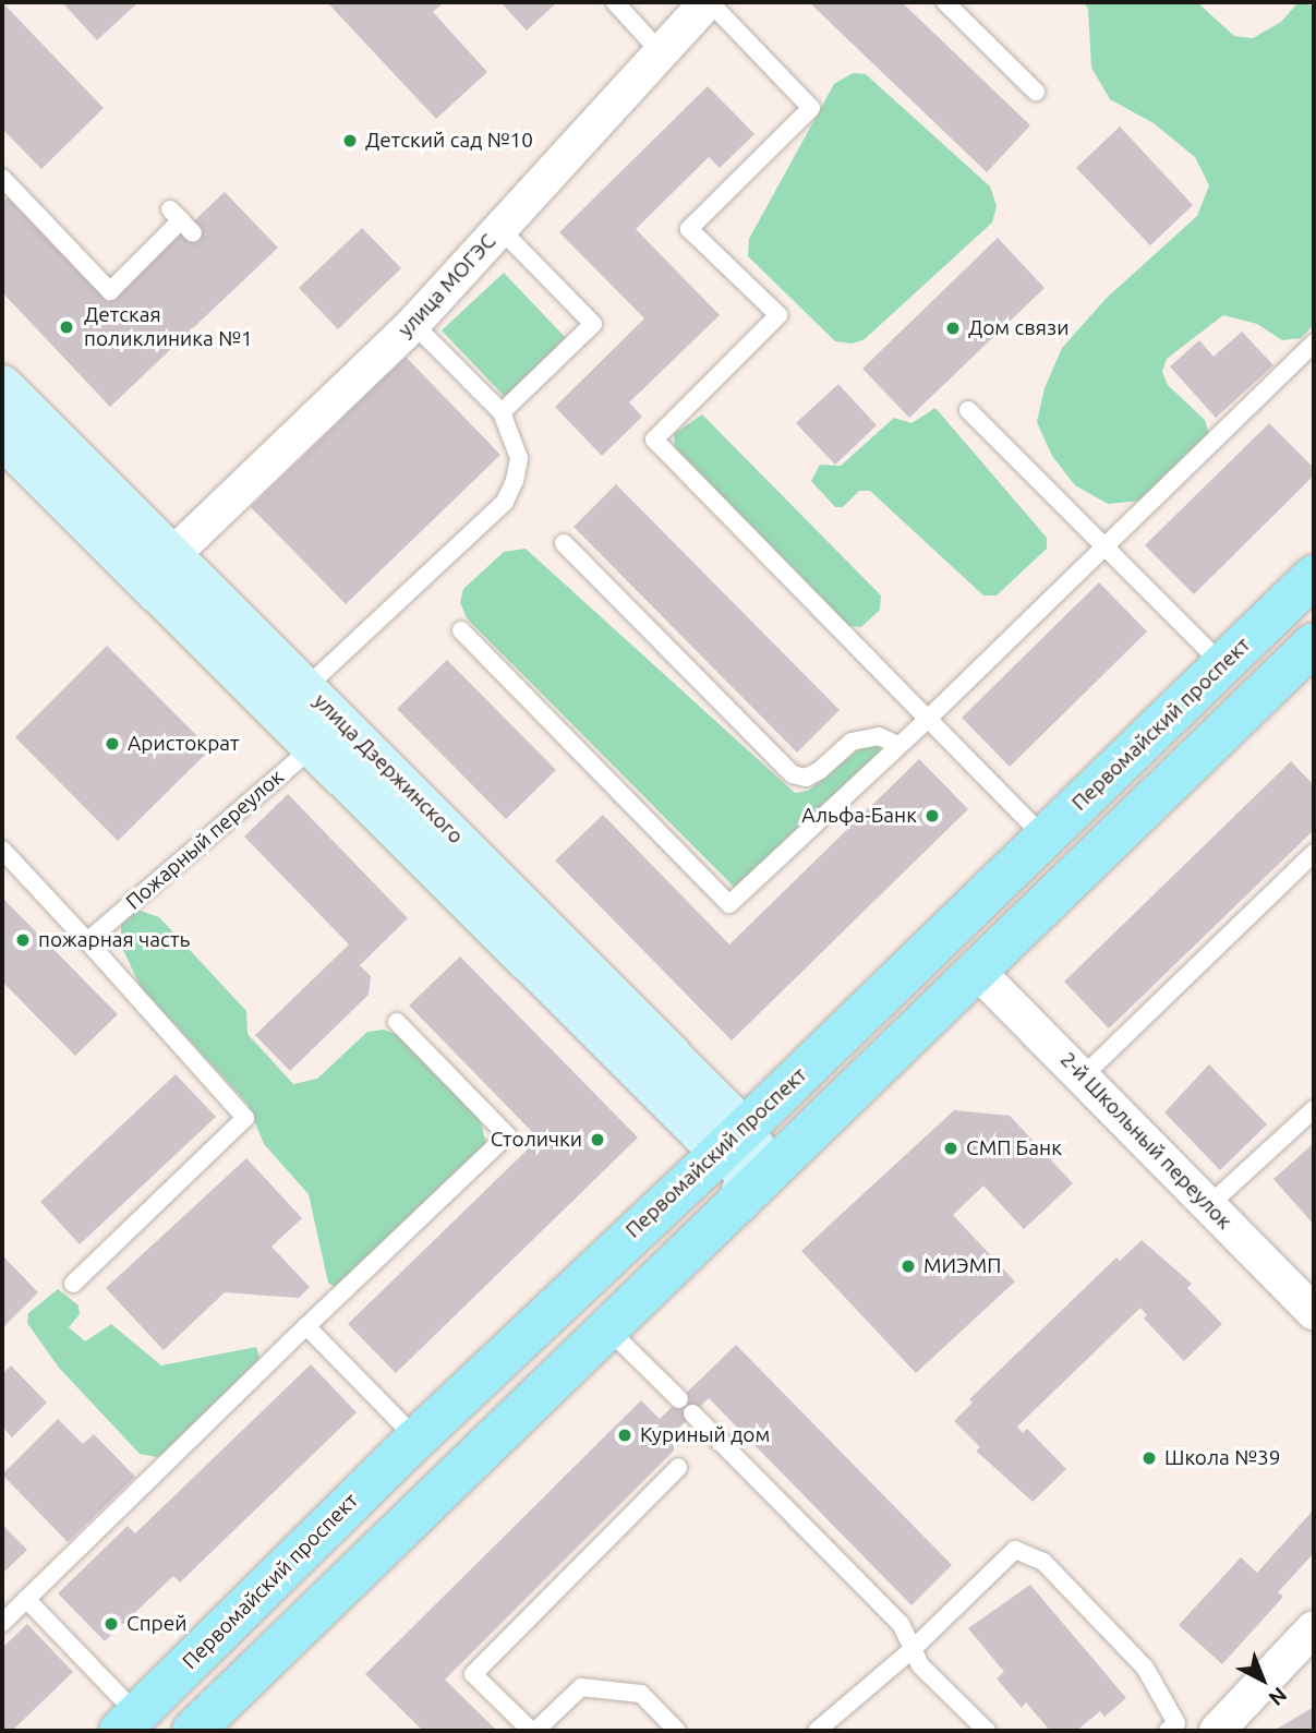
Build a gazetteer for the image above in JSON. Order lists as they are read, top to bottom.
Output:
{
  "streets": {
    "main road": ["Первомайский проспект", "улица Дзержинского"],
    "street": ["улица МОГЭС", "2-й Школьный переулок"],
    "lane": ["Пожарный переулок"]
  },
  "crossings": [
    ["улица МОГЭС", "улица Дзержинского"],
    ["Первомайский проспект", "улица Дзержинского"],
    ["Первомайский проспект", "2-й Школьный переулок"],
    ["улица Дзержинского", "Пожарный переулок"]
  ],
  "places": [
    "Детский сад №10",
    "Детская поликлиника №1",
    "Дом связи",
    "Аристократ",
    "Альфа-Банк",
    "пожарная часть",
    "Столички",
    "СМП Банк",
    "МИЭМП",
    "Куриный дом",
    "Школа №39",
    "Спрей"
  ],
  "north": "bottom right"
}
